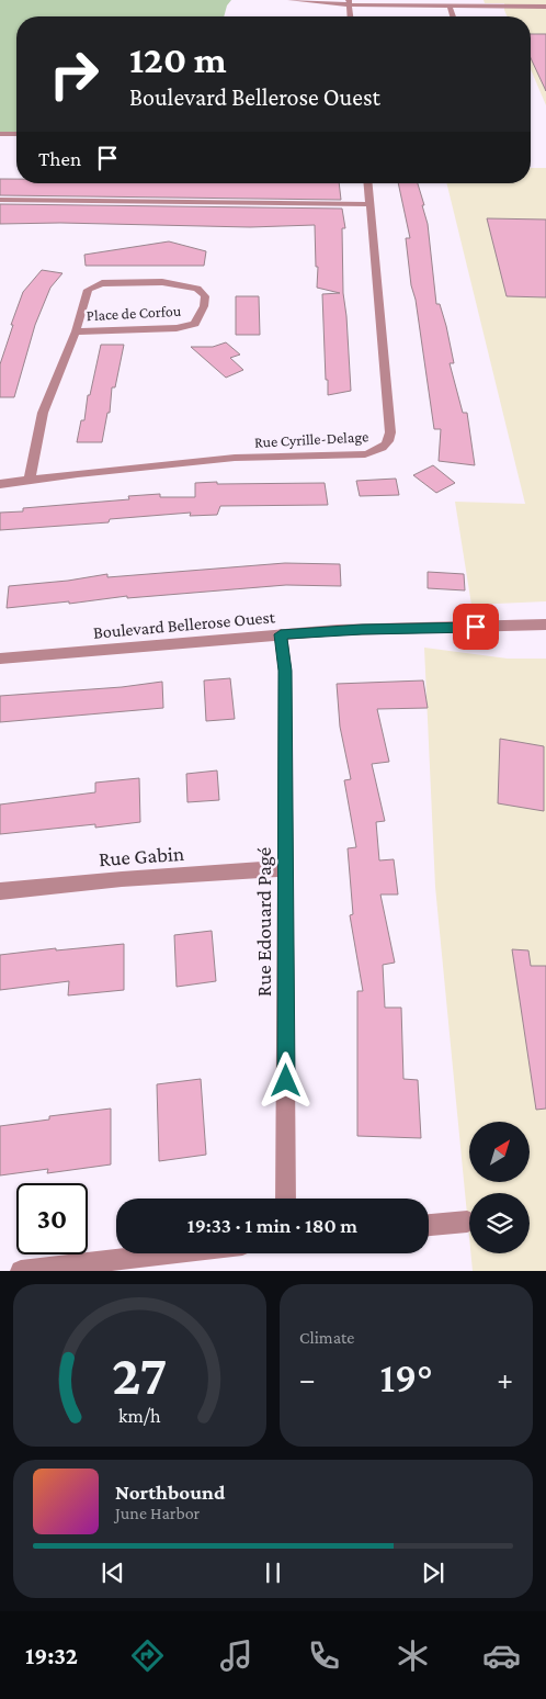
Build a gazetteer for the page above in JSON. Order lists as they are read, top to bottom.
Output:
{
  "streets": {
    "street": [
      "Place de Corfou",
      "Rue Cyrille-Delage",
      "Boulevard Bellerose Ouest",
      "Rue Gabin",
      "Rue Edouard Pagé"
    ]
  },
  "crossings": [
    ["Place de Corfou", "Rue Cyrille-Delage"],
    ["Boulevard Bellerose Ouest", "Rue Edouard Pagé"],
    ["Rue Gabin", "Rue Edouard Pagé"]
  ],
  "north": "top right",
  "page": {
    "turn": ["120 m", "Boulevard Bellerose Ouest"],
    "then": "Then",
    "limit": "30",
    "trip": "19:33 · 1 min · 180 m",
    "tile": "Climate",
    "heat": ["−", "19°", "+"],
    "song": ["Northbound", "June Harbor"],
    "tabs": "19:32",
    "gauge": ["27", "km/h"]
  }
}
